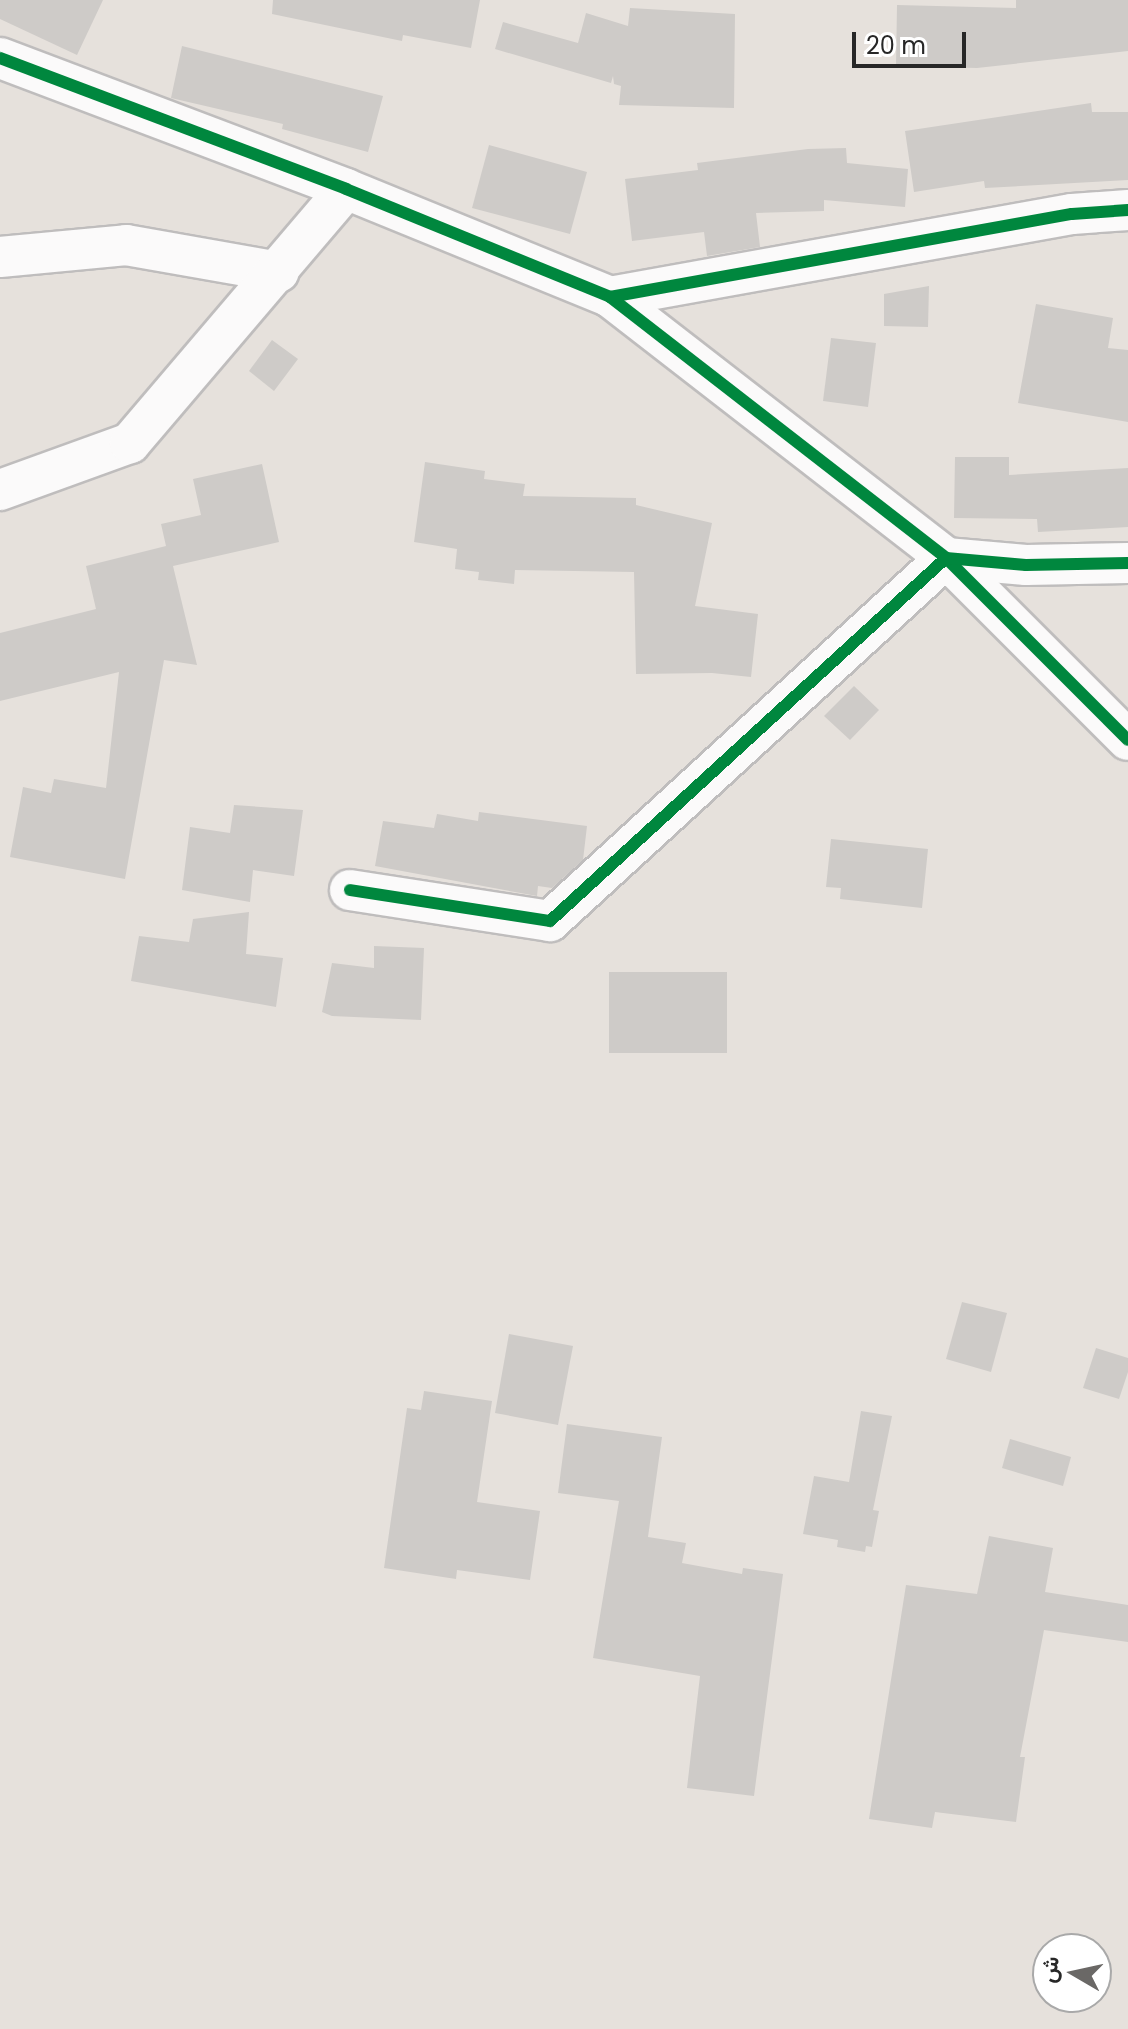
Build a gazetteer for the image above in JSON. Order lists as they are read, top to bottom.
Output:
{
  "scale_bar": "20 m",
  "north": "left"
}
